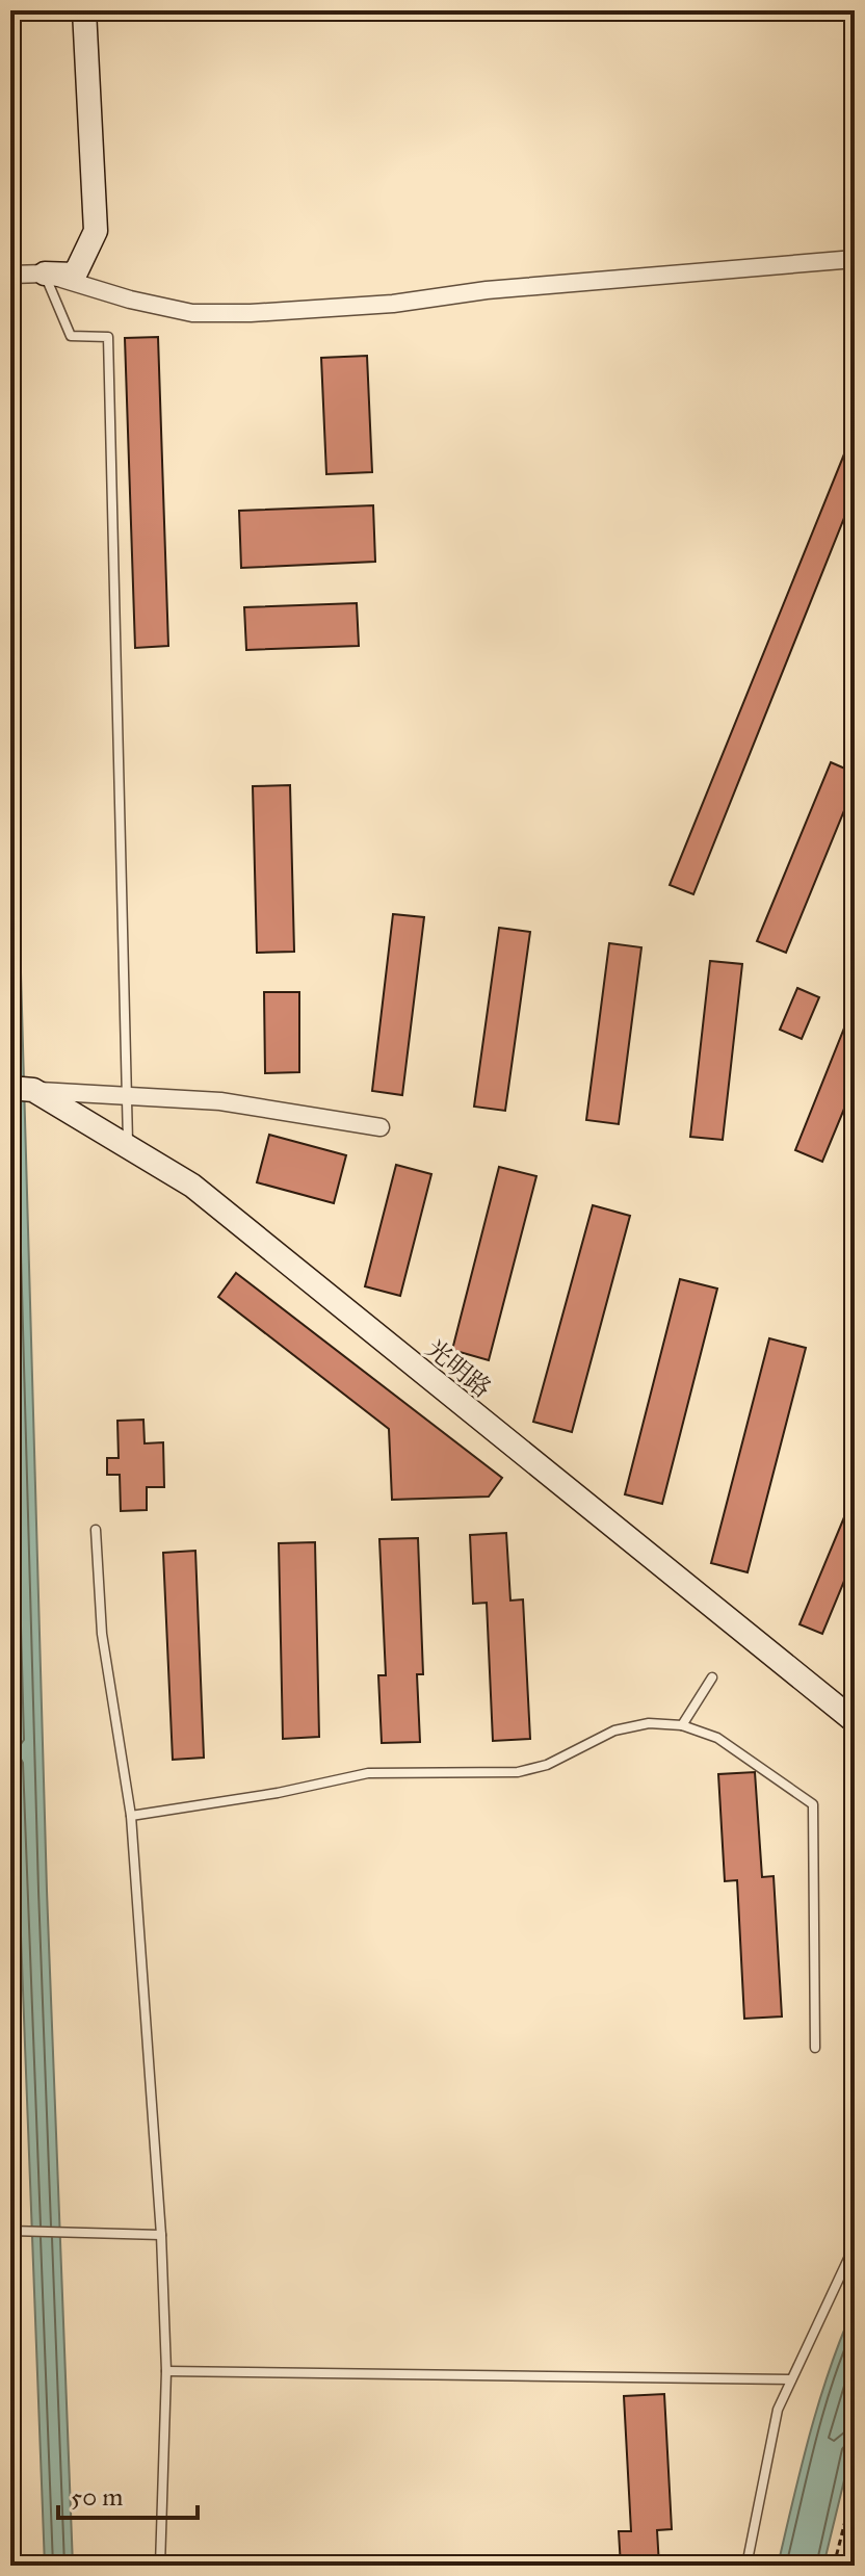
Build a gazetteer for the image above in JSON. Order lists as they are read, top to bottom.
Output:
{
  "streets": {
    "street": ["光明路"]
  },
  "scale_bar": "50 m"
}
